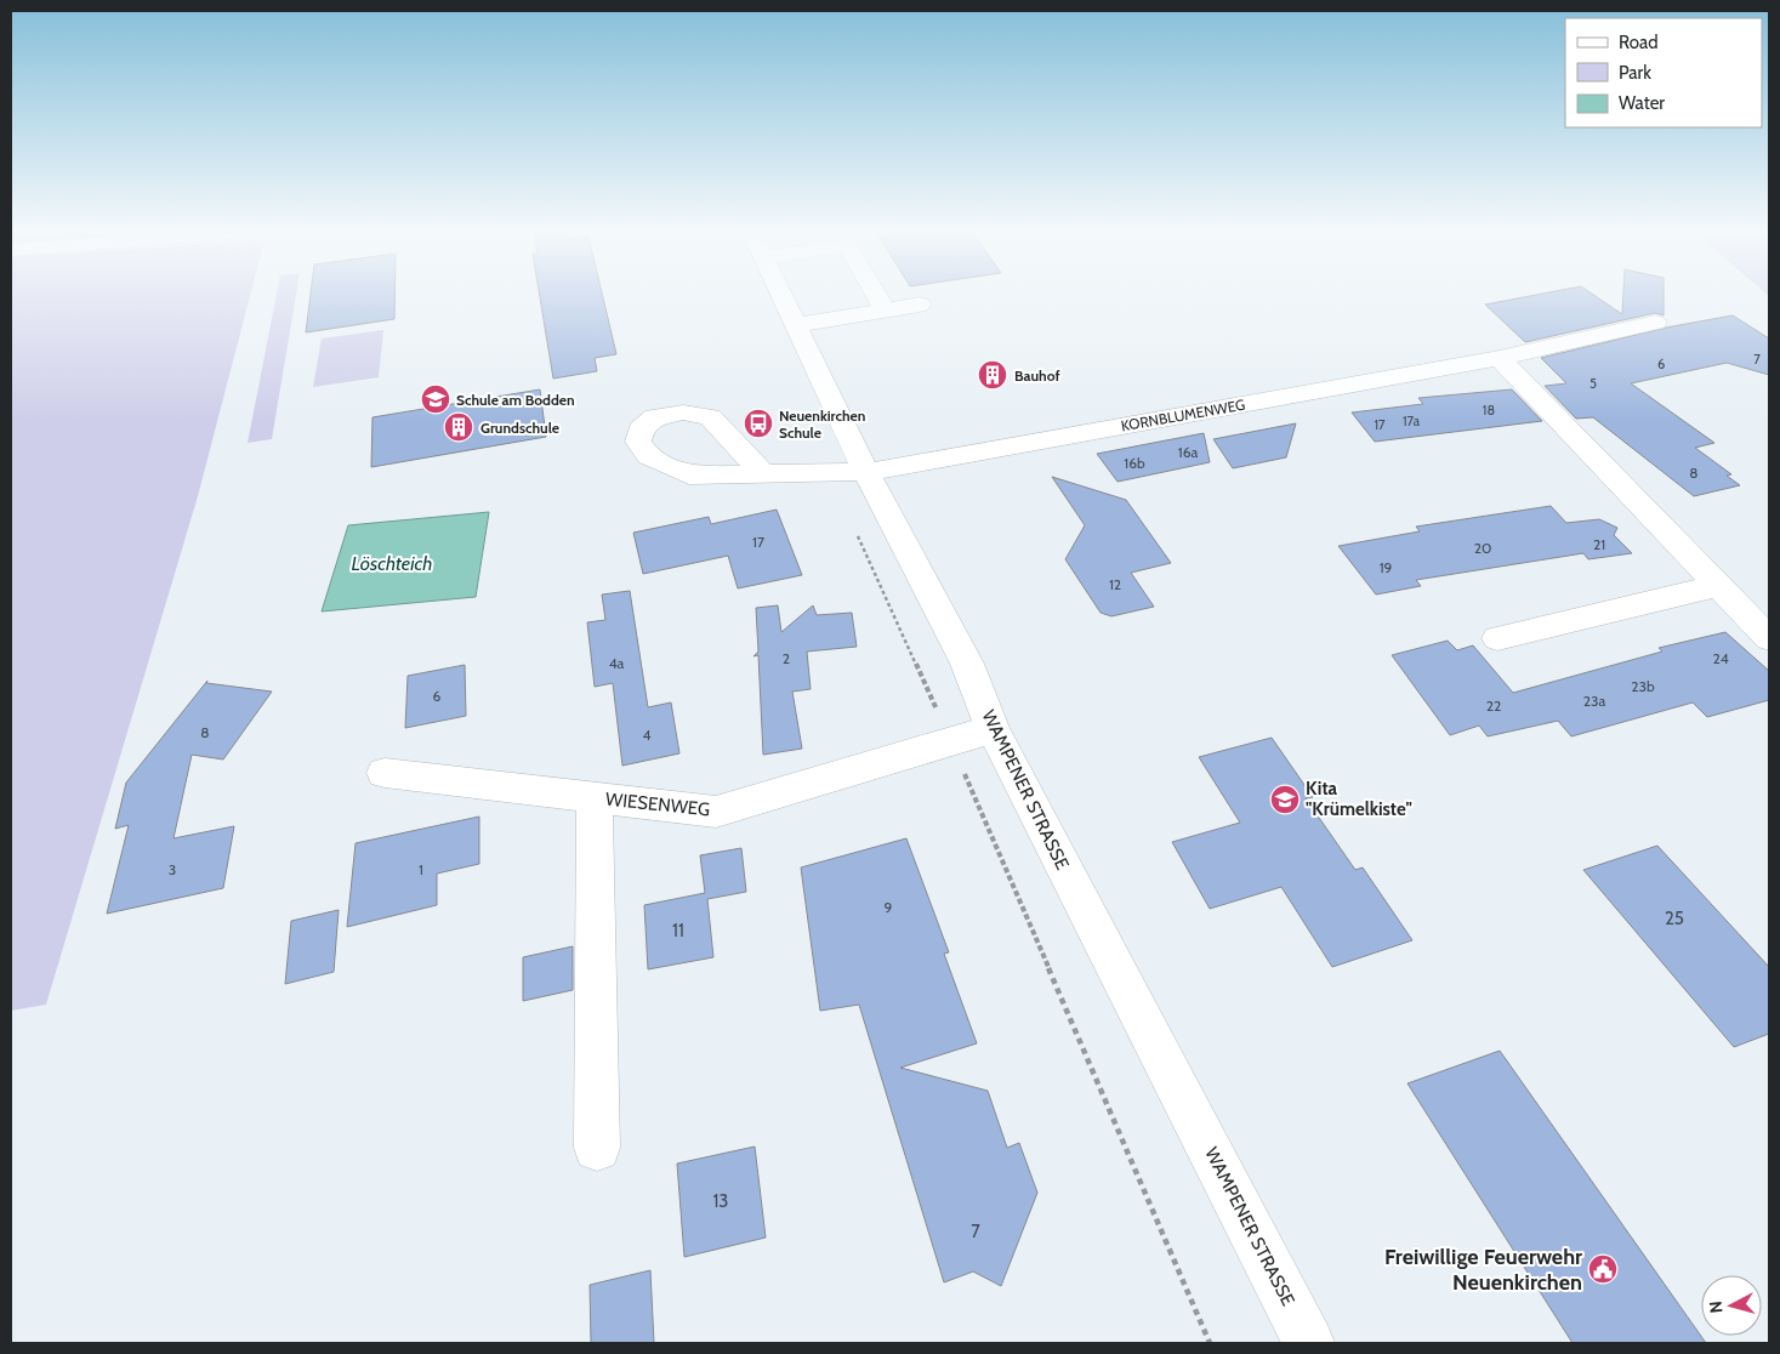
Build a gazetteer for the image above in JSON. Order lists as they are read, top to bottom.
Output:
{
  "streets": {
    "street": ["KORNBLUMENWEG", "WAMPENER STRASSE", "WIESENWEG"]
  },
  "crossings": [
    ["KORNBLUMENWEG", "WAMPENER STRASSE"],
    ["WAMPENER STRASSE", "WIESENWEG"]
  ],
  "water": ["Löschteich"],
  "places": {
    "building": ["Bauhof", "Grundschule"],
    "school or university": ["Schule am Bodden", "Kita \"Krümelkiste\""],
    "bus stop": ["Neuenkirchen Schule"],
    "public building": ["Freiwillige Feuerwehr Neuenkirchen"]
  },
  "house_numbers": [
    "7",
    "6",
    "5",
    "18",
    "17a",
    "17",
    "16a",
    "16b",
    "8",
    "17",
    "21",
    "20",
    "19",
    "12",
    "2",
    "24",
    "4a",
    "23b",
    "6",
    "23a",
    "22",
    "8",
    "4",
    "3",
    "1",
    "9",
    "25",
    "11",
    "13",
    "7"
  ],
  "legend": ["Road", "Park", "Water"],
  "north": "left"
}
